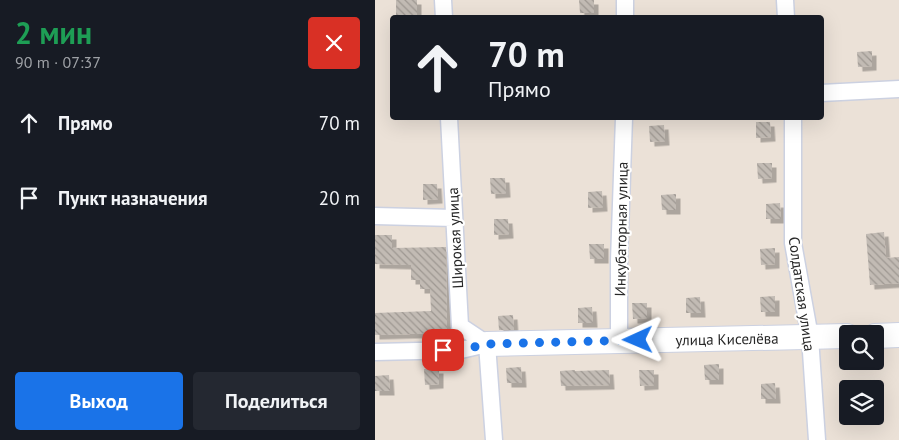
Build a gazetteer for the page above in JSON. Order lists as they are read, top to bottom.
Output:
{
  "streets": {
    "street": [
      "Инкубаторная улица",
      "Широкая улица",
      "Солдатская улица",
      "улица Киселёва"
    ]
  },
  "crossings": [
    ["Инкубаторная улица", "улица Киселёва"],
    ["Широкая улица", "улица Киселёва"],
    ["Солдатская улица", "улица Киселёва"]
  ],
  "page": {
    "heading": ["2 мин", "90 m · 07:37"],
    "turn": ["70 m", "Прямо"],
    "list": [
      {
        "name": "Прямо",
        "value": "70 m"
      },
      {
        "name": "Пункт назначения",
        "value": "20 m"
      }
    ],
    "buttons": ["Выход", "Поделиться"]
  }
}
